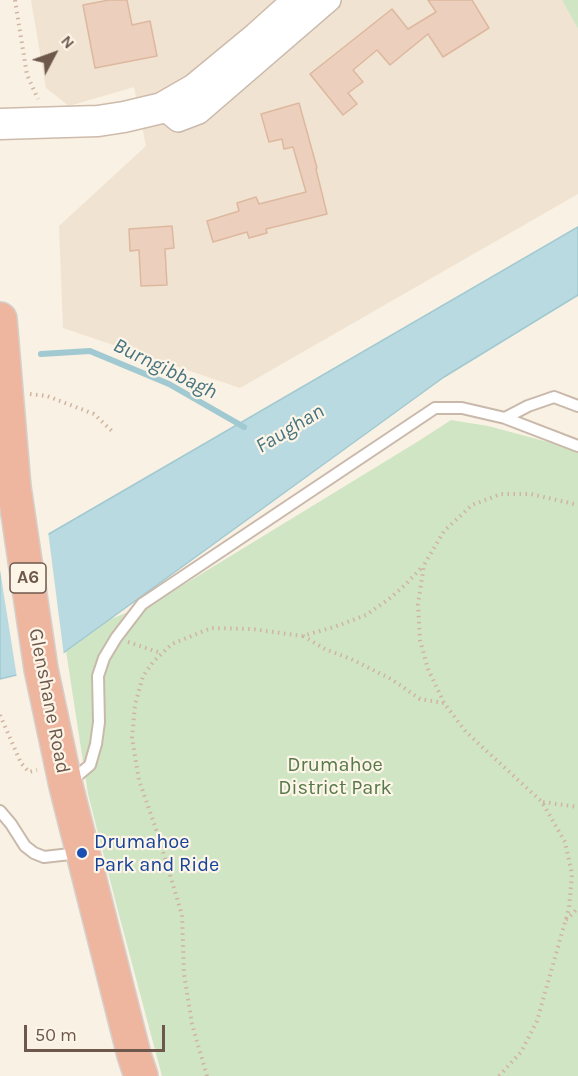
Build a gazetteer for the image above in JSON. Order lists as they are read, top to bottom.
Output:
{
  "streets": {
    "highway": ["A6", "Glenshane Road"]
  },
  "water": ["Burngibbagh", "Faughan"],
  "parks": ["Drumahoe District Park"],
  "places": ["Drumahoe Park and Ride"],
  "scale_bar": "50 m",
  "north": "top right"
}
